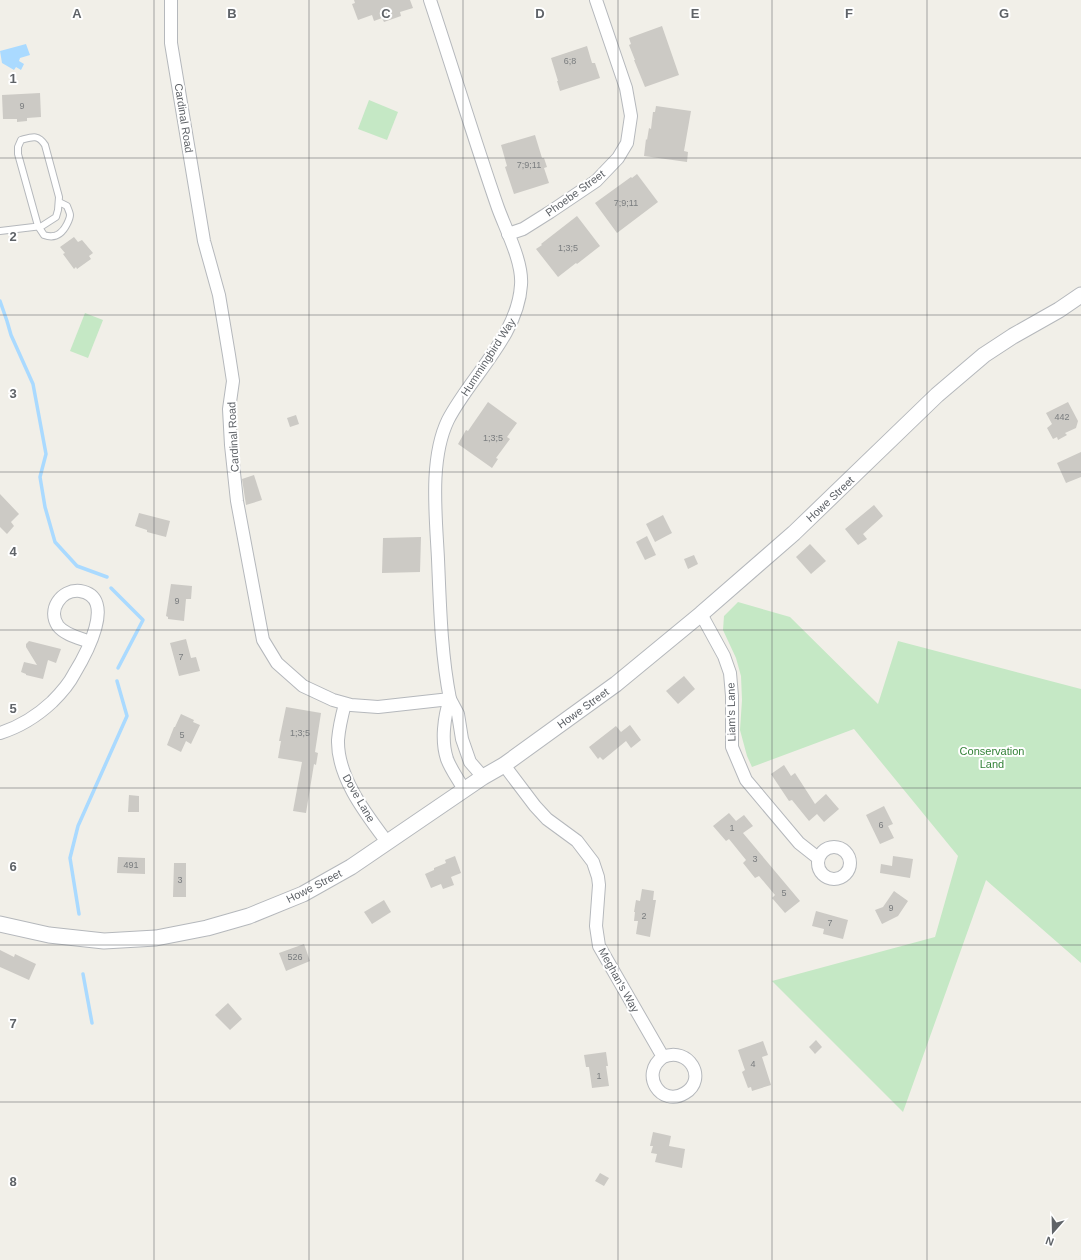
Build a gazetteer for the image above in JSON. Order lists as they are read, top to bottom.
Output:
{
  "streets": {
    "street": [
      "Cardinal Road",
      "Phoebe Street",
      "Hummingbird Way",
      "Howe Street",
      "Liam's Lane",
      "Dove Lane",
      "Meghan's Way"
    ]
  },
  "crossings": [
    ["Cardinal Road", "Hummingbird Way"],
    ["Cardinal Road", "Dove Lane"],
    ["Phoebe Street", "Hummingbird Way"],
    ["Hummingbird Way", "Howe Street"],
    ["Howe Street", "Liam's Lane"],
    ["Howe Street", "Dove Lane"],
    ["Howe Street", "Meghan's Way"]
  ],
  "parks": ["Conservation Land"],
  "house_numbers": [
    "6;8",
    "9",
    "7;9;11",
    "7;9;11",
    "1;3;5",
    "442",
    "1;3;5",
    "9",
    "7",
    "1;3;5",
    "5",
    "6",
    "1",
    "3",
    "491",
    "3",
    "5",
    "9",
    "2",
    "7",
    "526",
    "4",
    "1"
  ],
  "north": "bottom",
  "grid": {
    "columns": [
      "A",
      "B",
      "C",
      "D",
      "E",
      "F",
      "G"
    ],
    "rows": [
      "1",
      "2",
      "3",
      "4",
      "5",
      "6",
      "7",
      "8"
    ]
  }
}
